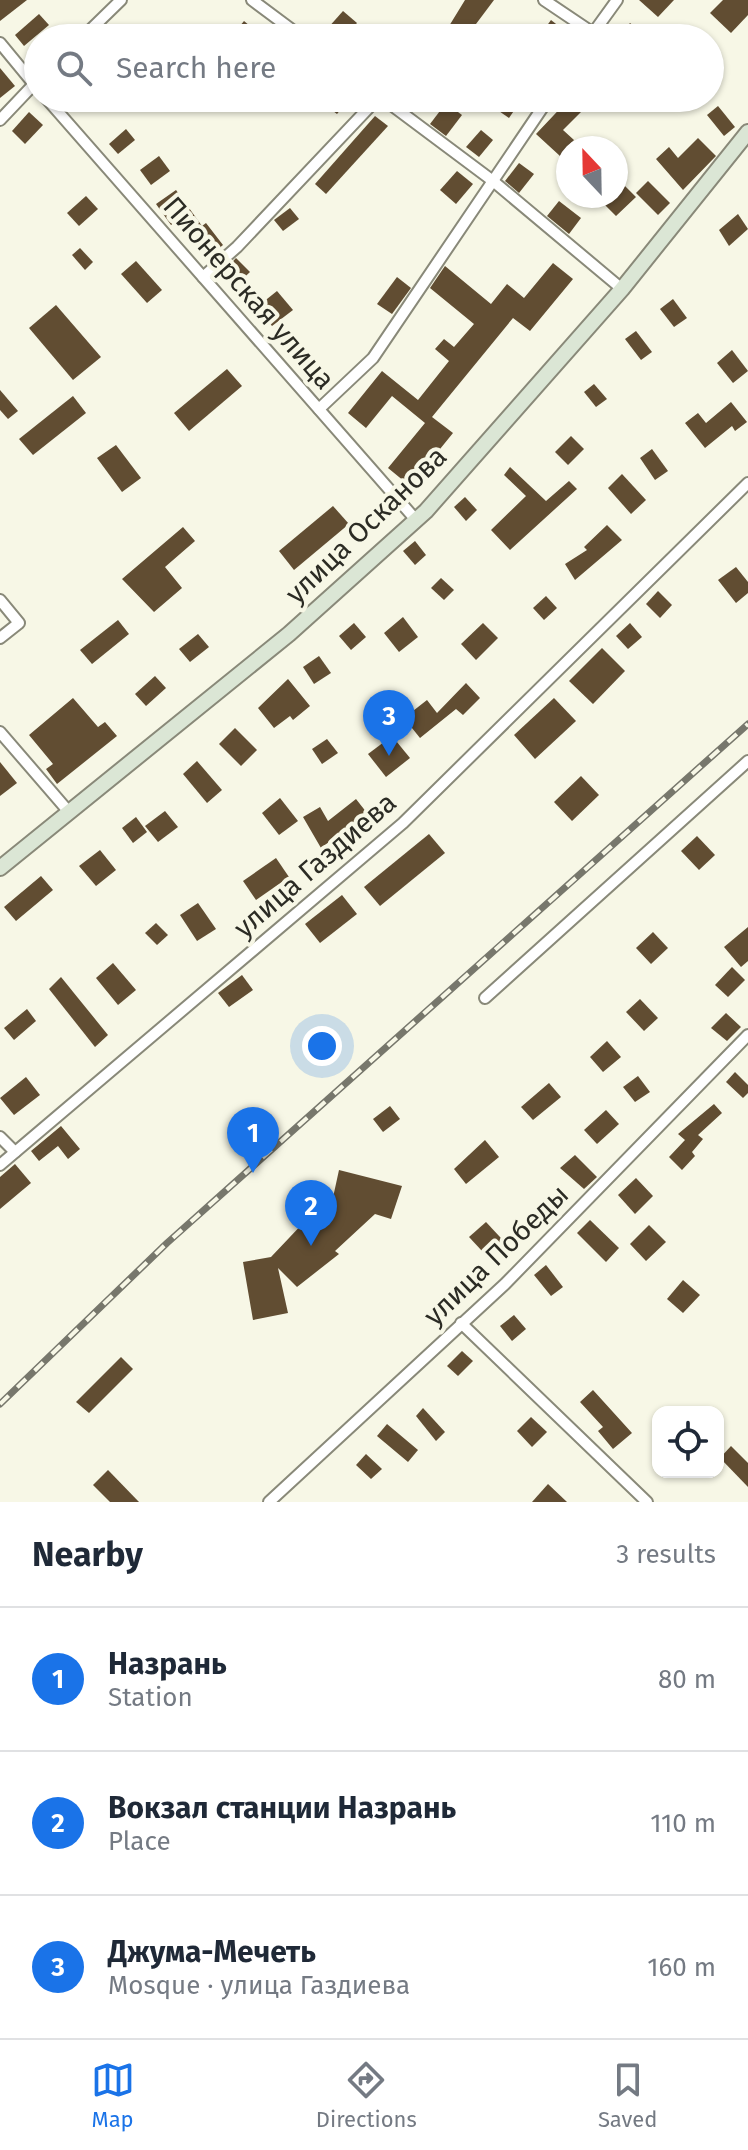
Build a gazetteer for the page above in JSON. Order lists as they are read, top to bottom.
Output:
{
  "streets": {
    "main road": ["улица Осканова"],
    "street": ["Пионерская улица", "улица Газдиева", "улица Победы"]
  },
  "crossings": [
    ["Пионерская улица", "улица Осканова"]
  ],
  "north": "top",
  "page": {
    "search": "Search here",
    "pins": ["3", "1", "2"],
    "heading": ["Nearby", "3 results"],
    "list": [
      {
        "mark": "1",
        "name": "Назрань",
        "note": "Station",
        "value": "80 m"
      },
      {
        "mark": "2",
        "name": "Вокзал станции Назрань",
        "note": "Place",
        "value": "110 m"
      },
      {
        "mark": "3",
        "name": "Джума-Мечеть",
        "note": "Mosque · улица Газдиева",
        "value": "160 m"
      }
    ],
    "nav": ["Map", "Directions", "Saved"]
  }
}
